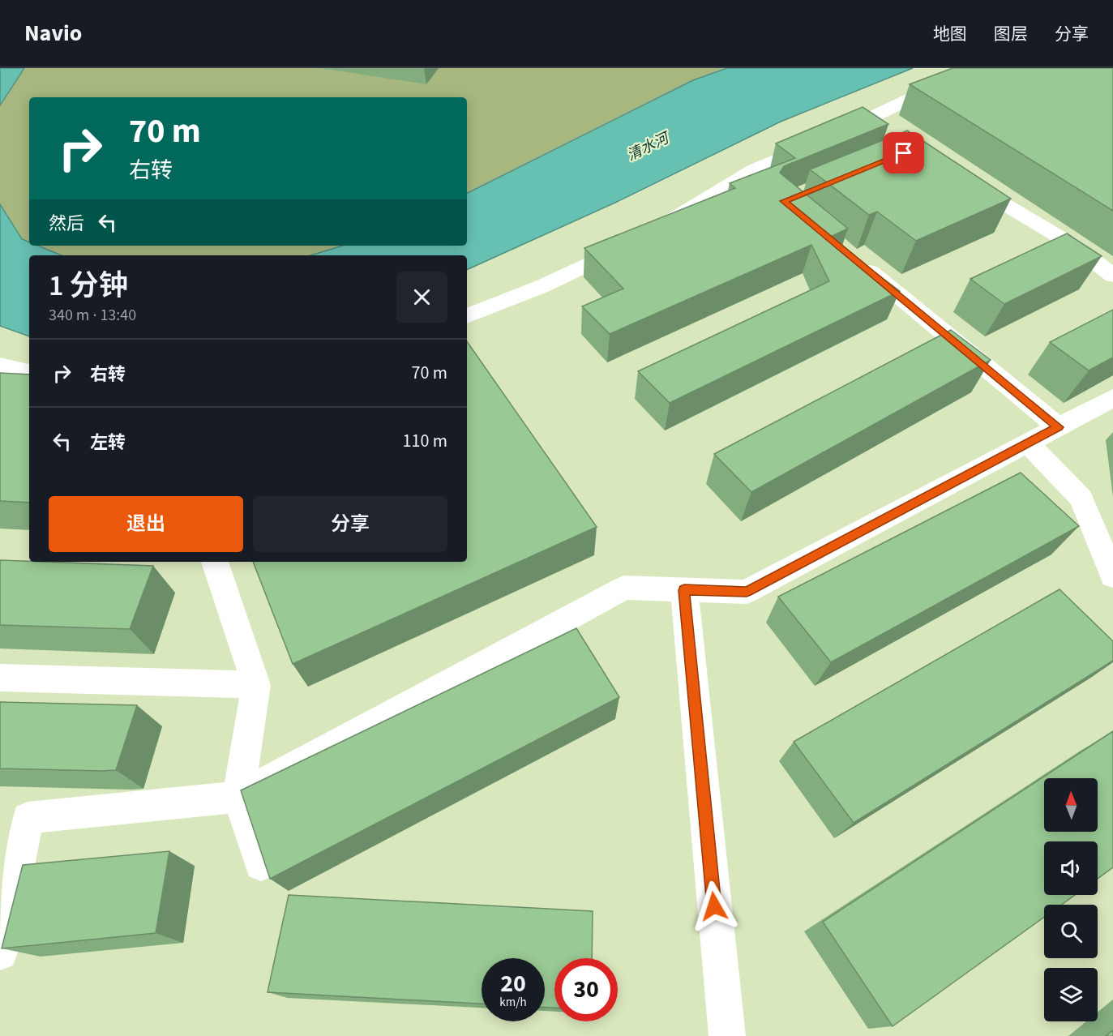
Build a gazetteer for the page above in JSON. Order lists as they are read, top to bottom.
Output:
{
  "water": ["清水河"],
  "north": "top",
  "page": {
    "header": "Navio",
    "nav": ["地图", "图层", "分享"],
    "turn": ["70 m", "右转"],
    "then": "然后",
    "heading": ["1 分钟", "340 m · 13:40"],
    "list": [
      {
        "name": "右转",
        "value": "70 m"
      },
      {
        "name": "左转",
        "value": "110 m"
      }
    ],
    "buttons": ["退出", "分享"],
    "speed": "20 km/h",
    "limit": "30"
  }
}
